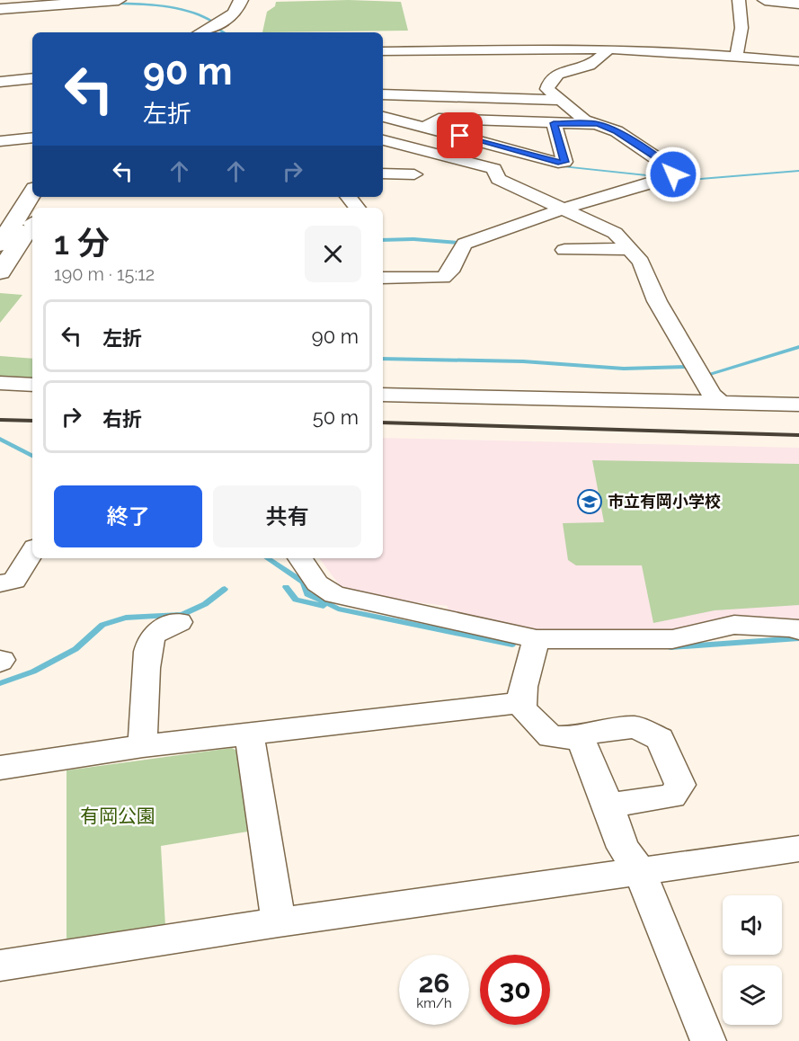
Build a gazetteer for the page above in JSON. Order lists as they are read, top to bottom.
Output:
{
  "parks": ["有岡公園"],
  "places": {
    "school or university": ["市立有岡小学校"]
  },
  "page": {
    "turn": ["90 m", "左折"],
    "heading": ["1 分", "190 m · 15:12"],
    "list": [
      {
        "name": "左折",
        "value": "90 m"
      },
      {
        "name": "右折",
        "value": "50 m"
      }
    ],
    "buttons": ["終了", "共有"],
    "speed": "26 km/h",
    "limit": "30"
  }
}
